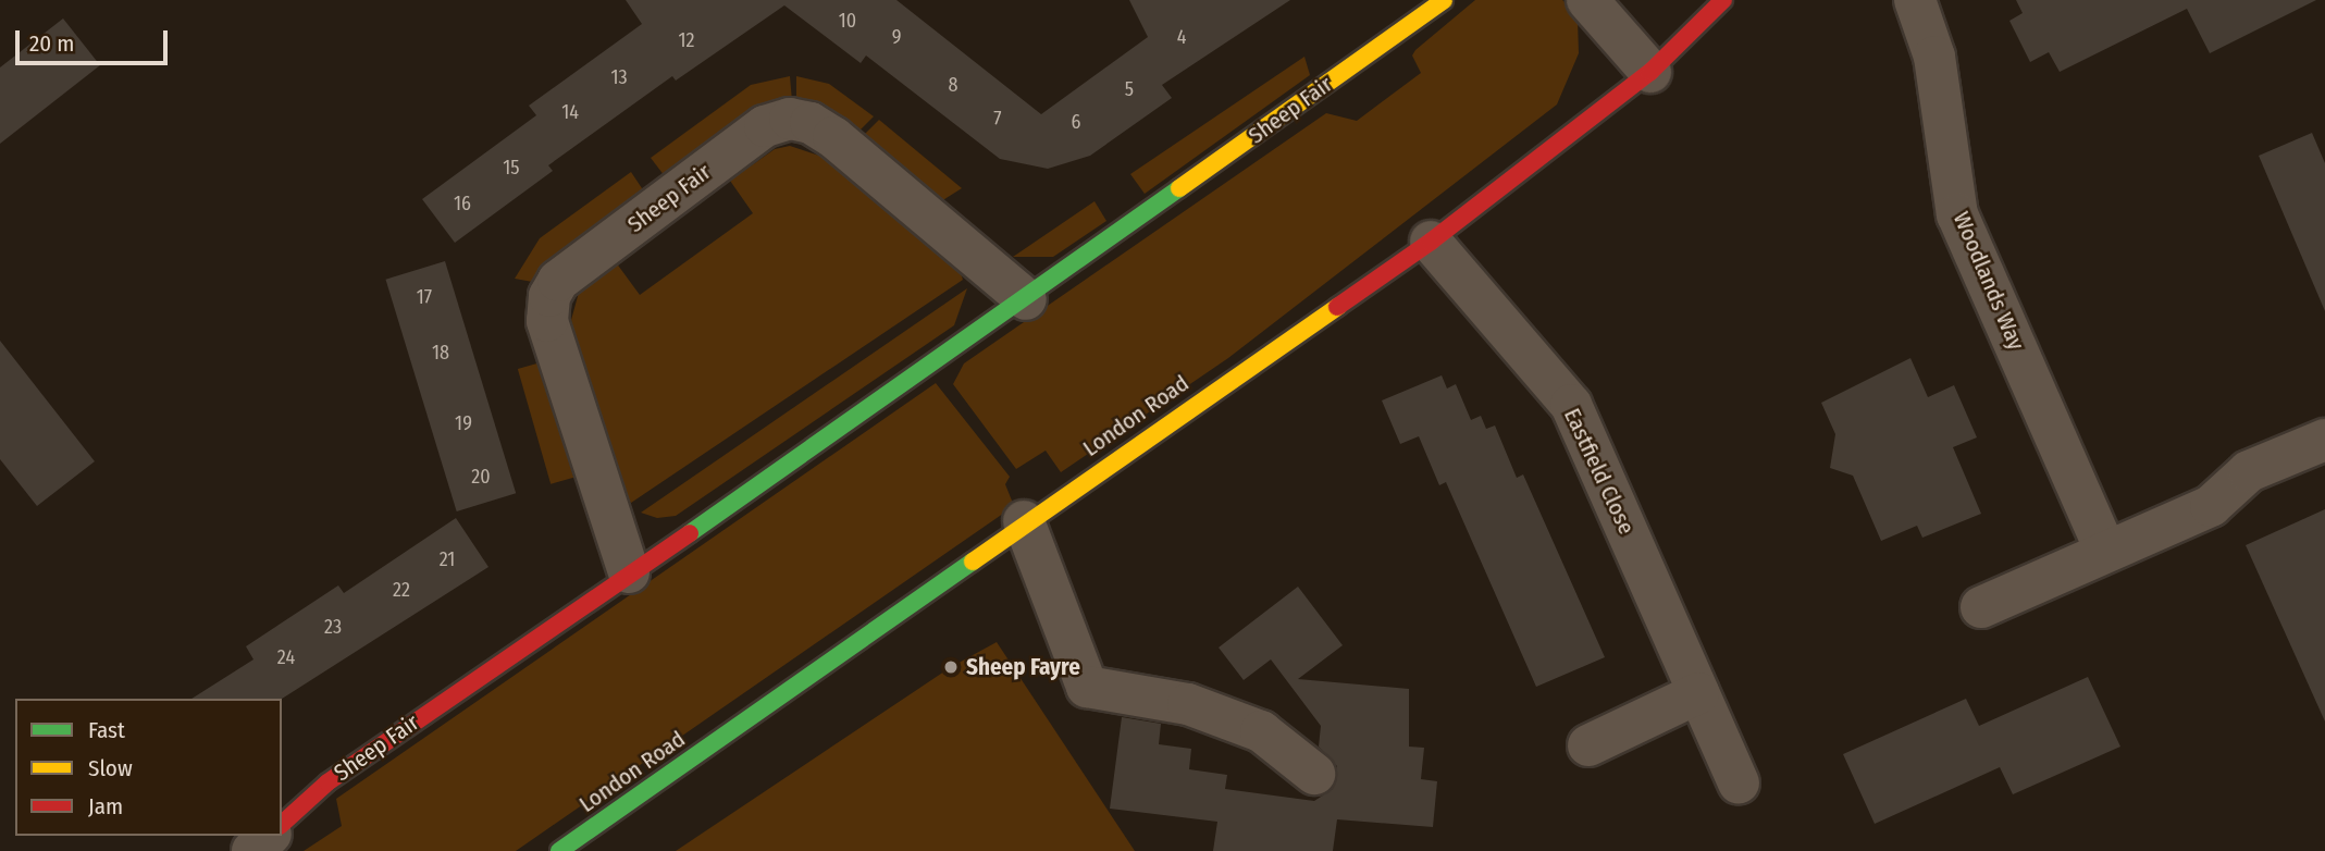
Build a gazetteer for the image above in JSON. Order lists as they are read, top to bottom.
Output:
{
  "streets": {
    "street": [
      "Sheep Fair",
      "Woodlands Way",
      "London Road",
      "Eastfield Close"
    ]
  },
  "crossings": [
    ["London Road", "Eastfield Close"]
  ],
  "places": ["Sheep Fayre"],
  "house_numbers": [
    "10",
    "9",
    "4",
    "12",
    "13",
    "8",
    "5",
    "14",
    "7",
    "6",
    "15",
    "16",
    "17",
    "18",
    "19",
    "20",
    "21",
    "22",
    "23",
    "24"
  ],
  "legend": ["Fast", "Slow", "Jam"],
  "scale_bar": "20 m"
}
